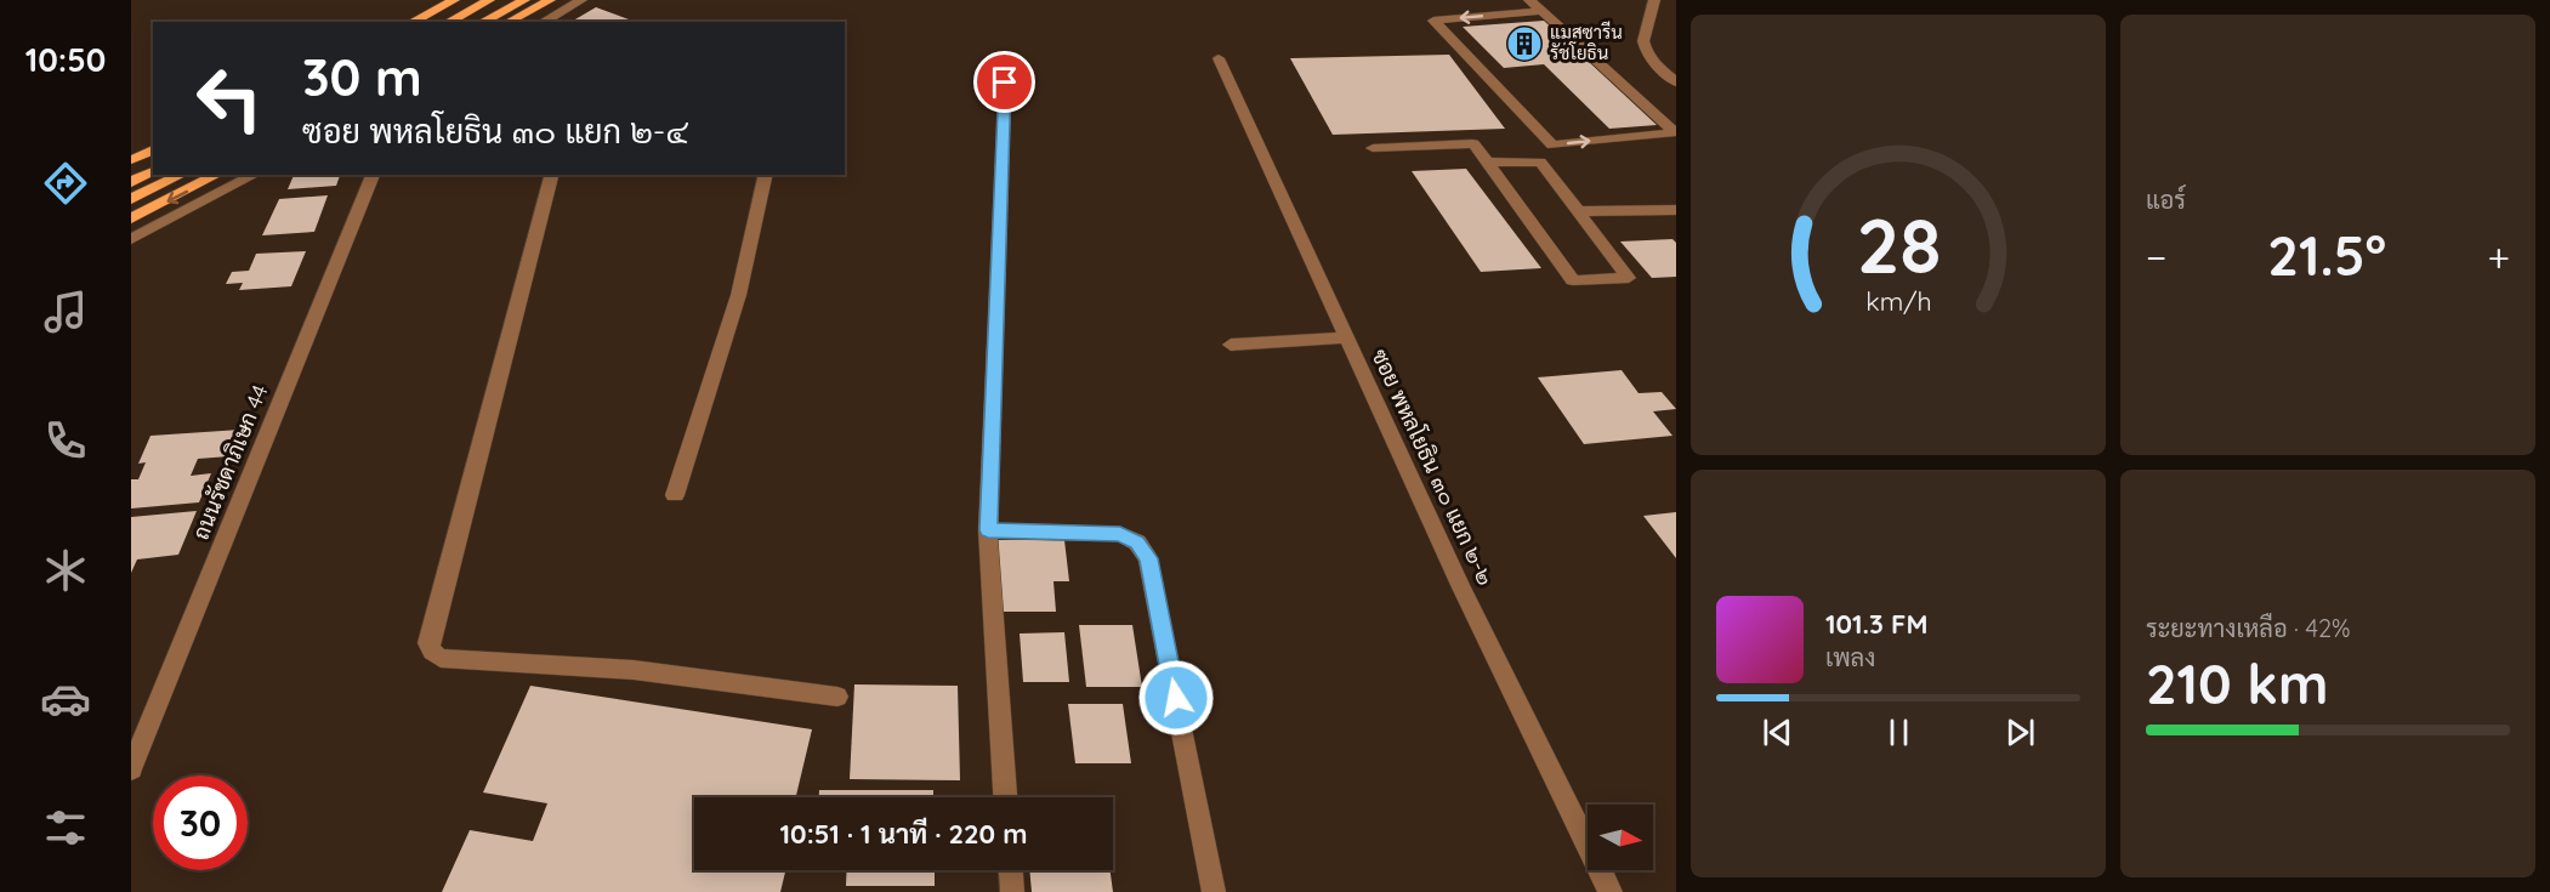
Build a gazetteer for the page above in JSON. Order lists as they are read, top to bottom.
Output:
{
  "streets": {
    "street": ["ถนนรัชดาภิเษก 44", "ซอย พหลโยธิน ๓๐ แยก ๒-๒"]
  },
  "places": {
    "building": ["แมสซารีน รัชโยธิน"]
  },
  "north": "right",
  "page": {
    "tabs": "10:50",
    "tile": [
      "แอร์",
      ["ระยะทางเหลือ · 42%", "210 km"]
    ],
    "turn": ["30 m", "ซอย พหลโยธิน ๓๐ แยก ๒-๔"],
    "heat": ["−", "21.5°", "+"],
    "song": ["101.3 FM", "เพลง"],
    "limit": "30",
    "trip": "10:51 · 1 นาที · 220 m",
    "gauge": ["28", "km/h"]
  }
}
